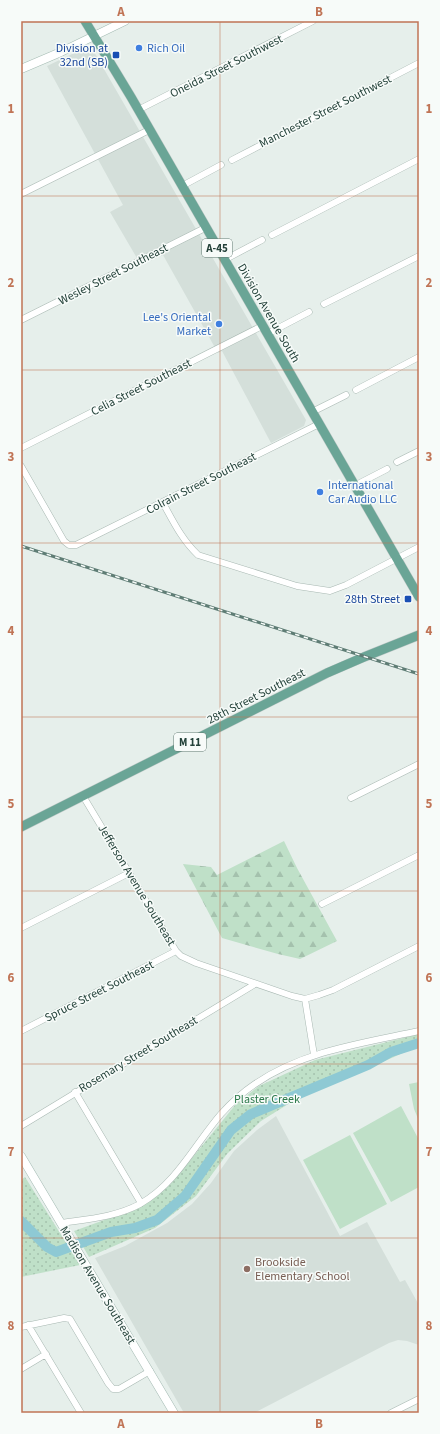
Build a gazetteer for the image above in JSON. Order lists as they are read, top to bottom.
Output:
{
  "streets": {
    "main road": [
      "A-45",
      "Division Avenue South",
      "28th Street Southeast",
      "M 11"
    ],
    "street": [
      "Oneida Street Southwest",
      "Manchester Street Southwest",
      "Wesley Street Southeast",
      "Celia Street Southeast",
      "Colrain Street Southeast",
      "Jefferson Avenue Southeast",
      "Spruce Street Southeast",
      "Rosemary Street Southeast",
      "Madison Avenue Southeast"
    ]
  },
  "crossings": [
    ["Oneida Street Southwest", "Division Avenue South"],
    ["Wesley Street Southeast", "Division Avenue South"],
    ["Division Avenue South", "Celia Street Southeast"],
    ["Division Avenue South", "Colrain Street Southeast"],
    ["28th Street Southeast", "Jefferson Avenue Southeast"],
    ["Jefferson Avenue Southeast", "Spruce Street Southeast"],
    ["Jefferson Avenue Southeast", "Rosemary Street Southeast"]
  ],
  "parks": ["Plaster Creek"],
  "places": {
    "other": [
      "Rich Oil",
      "Lee's Oriental Market",
      "International Car Audio LLC",
      "Brookside Elementary School"
    ],
    "transit": ["Division at 32nd (SB)", "28th Street"]
  },
  "grid": {
    "columns": ["A", "B"],
    "rows": [
      "1",
      "2",
      "3",
      "4",
      "5",
      "6",
      "7",
      "8"
    ]
  }
}
